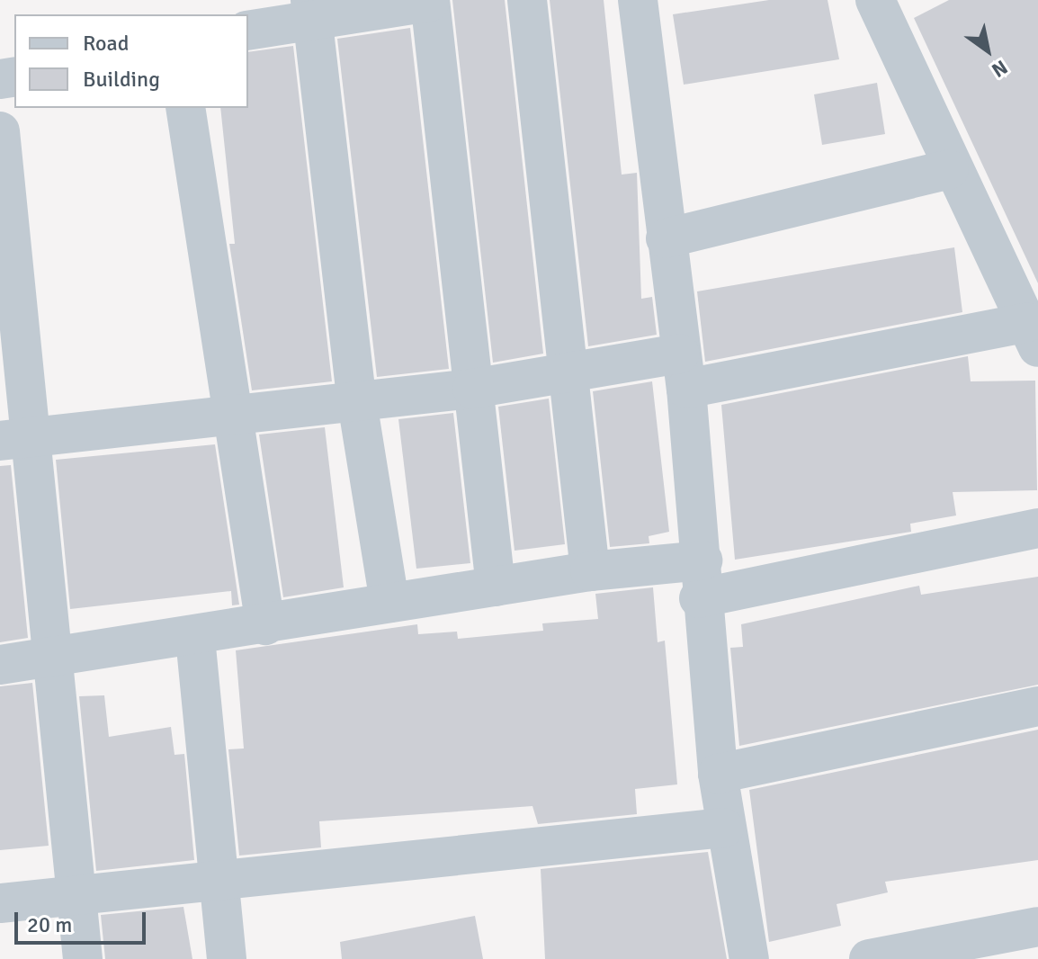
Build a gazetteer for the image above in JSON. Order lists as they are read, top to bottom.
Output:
{
  "legend": ["Road", "Building"],
  "scale_bar": "20 m",
  "north": "bottom right"
}
